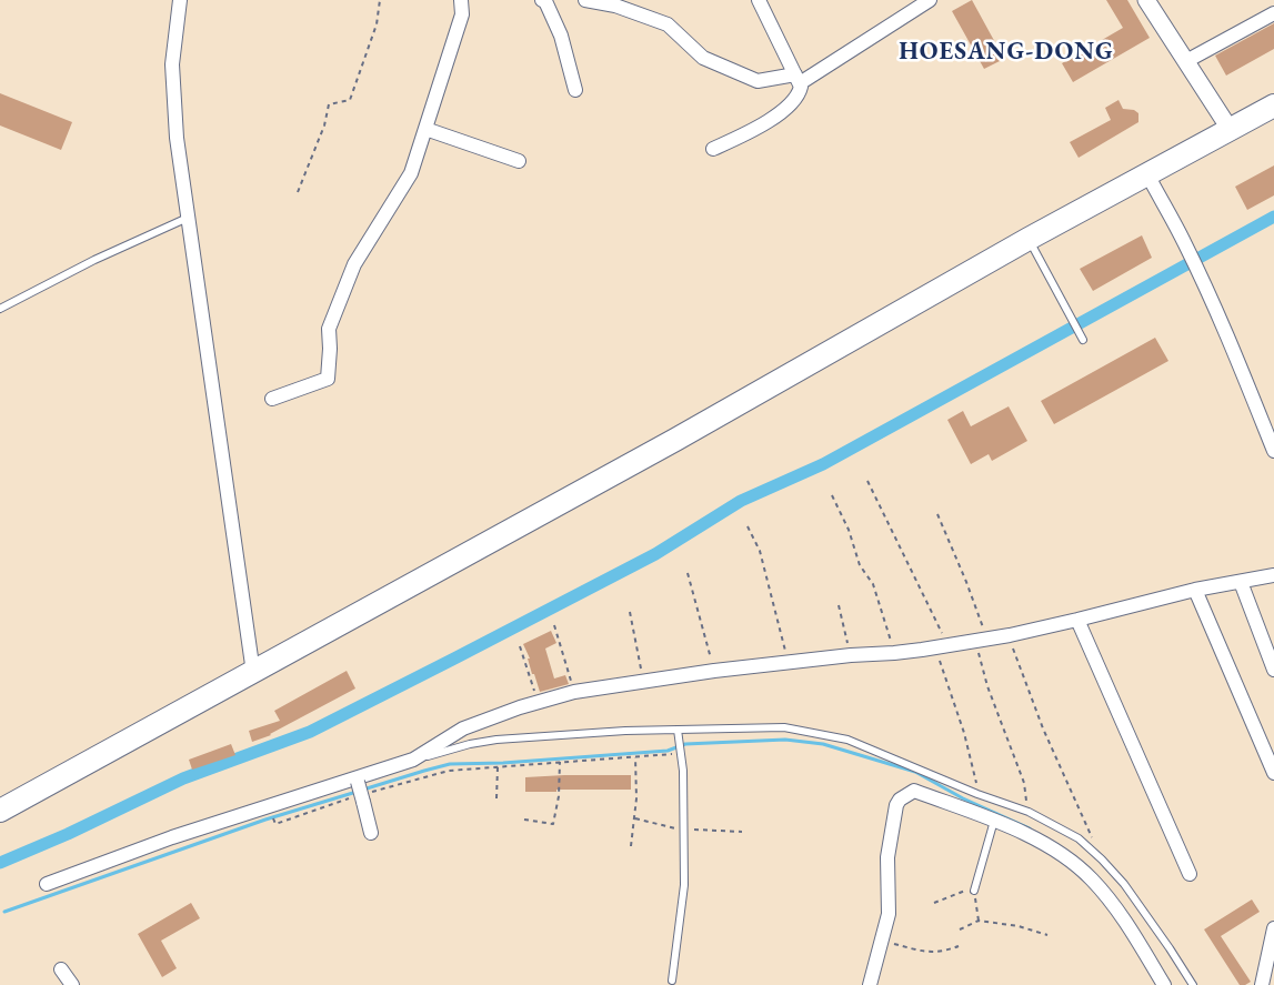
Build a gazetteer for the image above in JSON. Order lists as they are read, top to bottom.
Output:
{
  "districts": ["HOESANG-DONG"]
}
